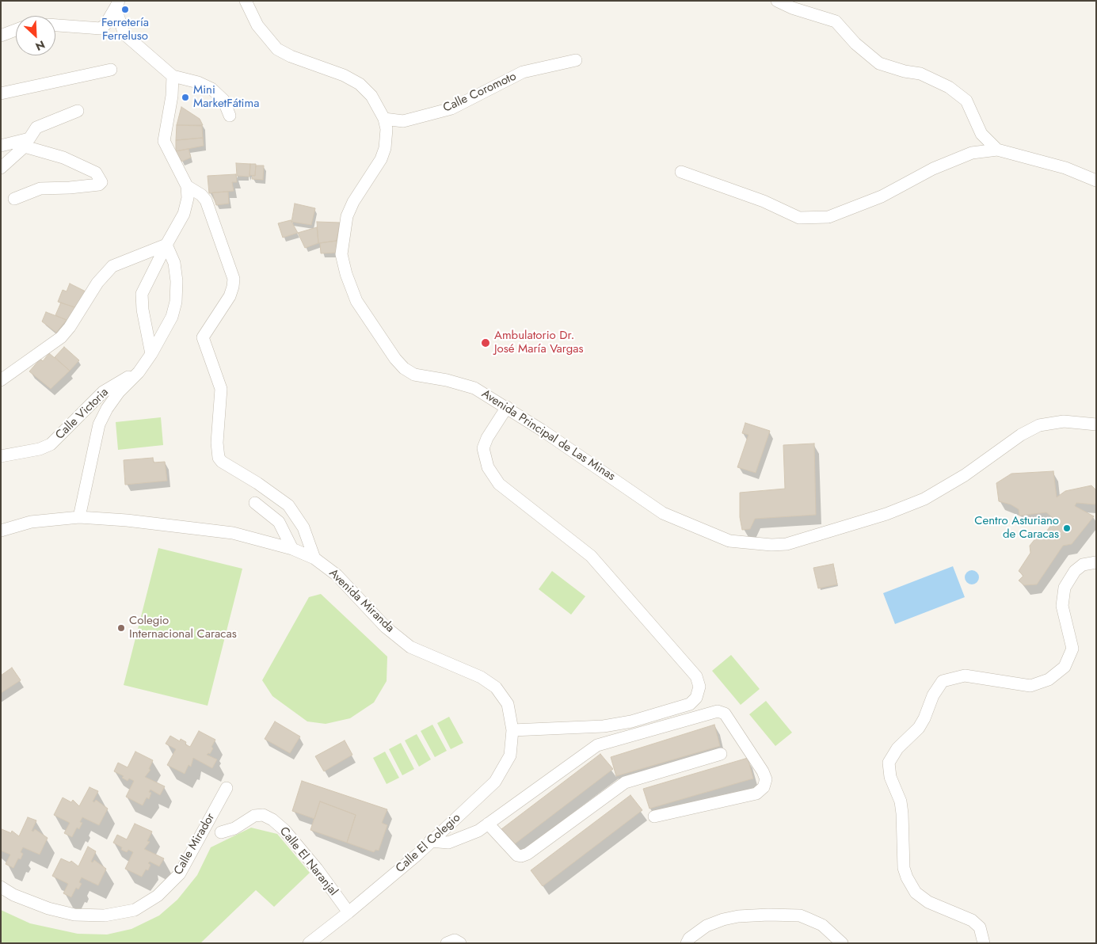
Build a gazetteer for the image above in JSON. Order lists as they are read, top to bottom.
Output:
{
  "streets": {
    "street": [
      "Calle Coromoto",
      "Calle Victoria",
      "Avenida Principal de Las Minas",
      "Avenida Miranda",
      "Calle El Colegio",
      "Calle Mirador",
      "Calle El Naranjal"
    ]
  },
  "crossings": [
    ["Calle Coromoto", "Avenida Principal de Las Minas"],
    ["Avenida Miranda", "Calle El Colegio"],
    ["Calle El Colegio", "Calle El Naranjal"]
  ],
  "places": [
    "Ferretería Ferreluso",
    "Mini MarketFátima",
    "Ambulatorio Dr. José María Vargas",
    "Centro Asturiano de Caracas",
    "Colegio Internacional Caracas"
  ],
  "north": "bottom right"
}
